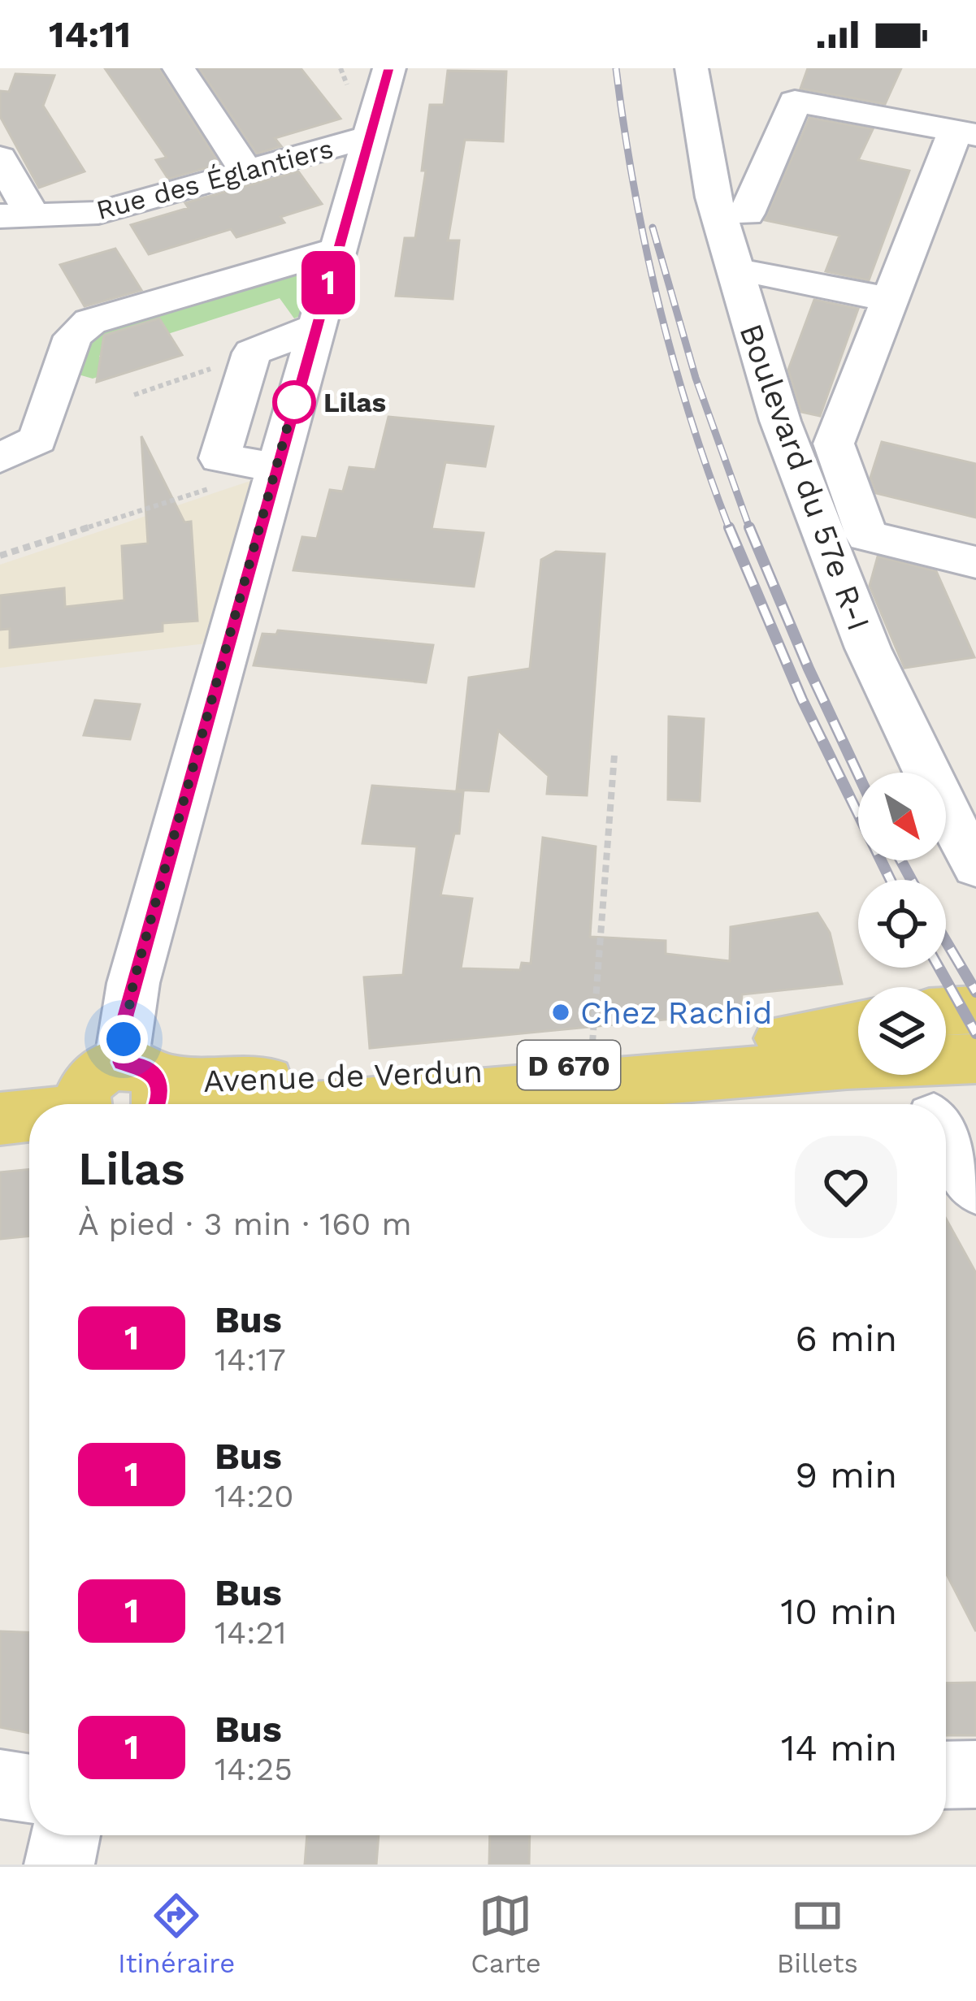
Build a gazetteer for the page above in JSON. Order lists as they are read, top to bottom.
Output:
{
  "streets": {
    "main road": ["D 670", "Avenue de Verdun"],
    "street": ["Rue des Églantiers", "Boulevard du 57e R-I"]
  },
  "places": ["Lilas", "Chez Rachid"],
  "lines": ["bus line 1"],
  "north": "bottom right",
  "page": {
    "status": "14:11",
    "on_map": "1",
    "heading": ["Lilas", "À pied · 3 min · 160 m"],
    "list": [
      {
        "mark": "1",
        "name": "Bus",
        "note": "14:17",
        "value": "6 min"
      },
      {
        "mark": "1",
        "name": "Bus",
        "note": "14:20",
        "value": "9 min"
      },
      {
        "mark": "1",
        "name": "Bus",
        "note": "14:21",
        "value": "10 min"
      },
      {
        "mark": "1",
        "name": "Bus",
        "note": "14:25",
        "value": "14 min"
      }
    ],
    "tabs": ["Itinéraire", "Carte", "Billets"]
  }
}
